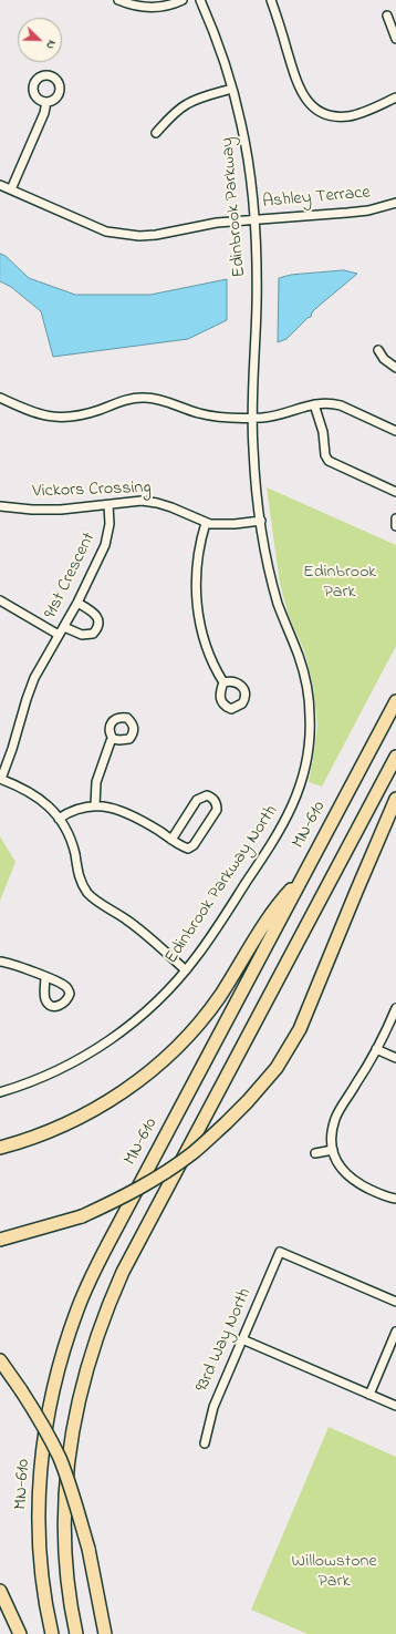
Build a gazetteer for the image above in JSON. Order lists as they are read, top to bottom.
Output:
{
  "streets": {
    "highway": ["MN-610"],
    "street": [
      "Ashley Terrace",
      "Edinbrook Parkway",
      "Vickors Crossing",
      "91st Crescent",
      "Edinbrook Parkway North",
      "93rd Way North"
    ]
  },
  "crossings": [
    ["Ashley Terrace", "Edinbrook Parkway"],
    ["Edinbrook Parkway", "Edinbrook Parkway North"],
    ["Vickors Crossing", "91st Crescent"],
    ["Vickors Crossing", "Edinbrook Parkway North"]
  ],
  "parks": ["Edinbrook Park", "Willowstone Park"],
  "north": "bottom right"
}
